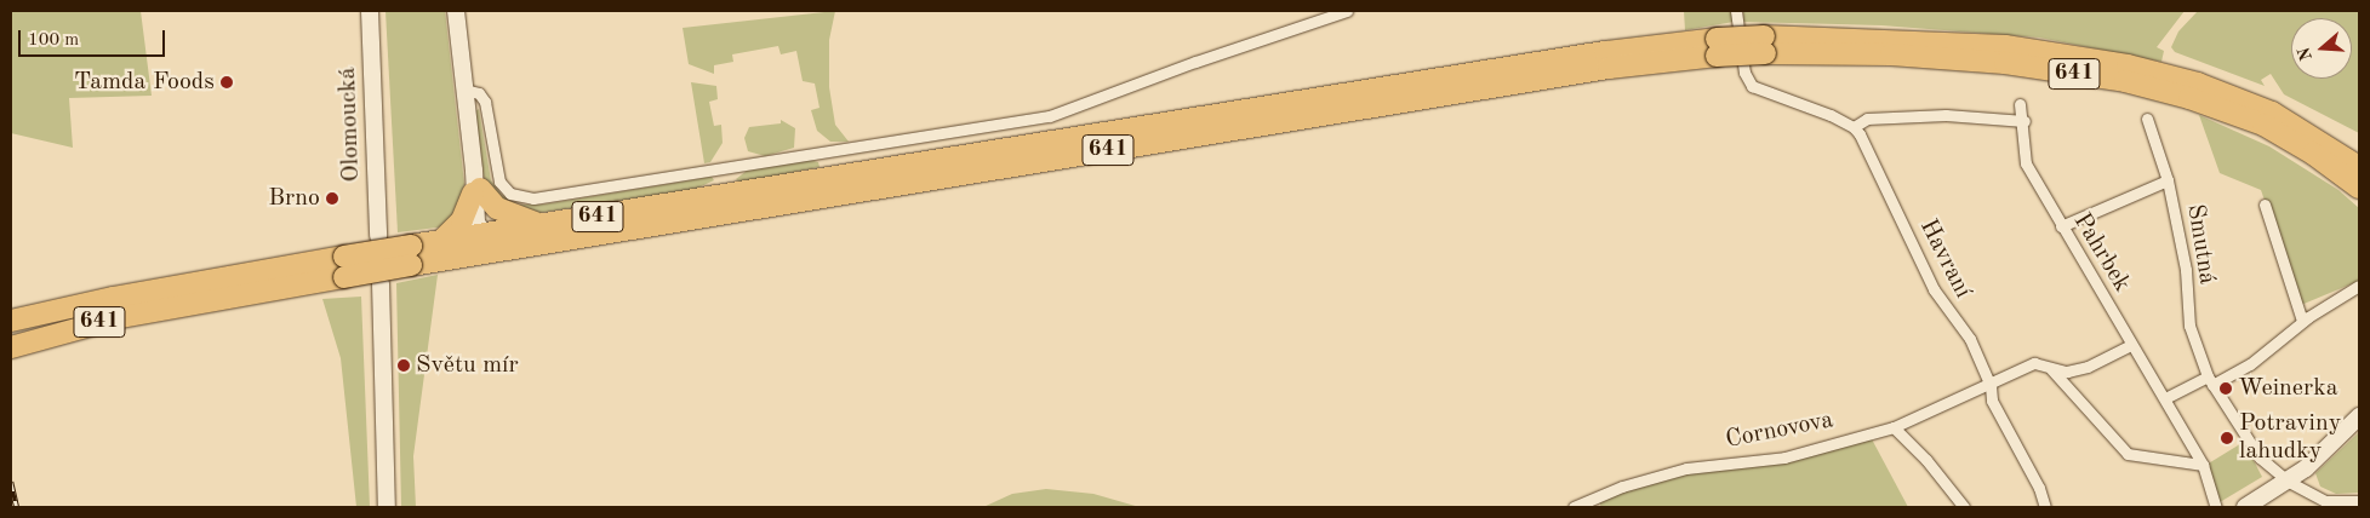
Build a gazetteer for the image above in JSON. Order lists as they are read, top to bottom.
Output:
{
  "streets": {
    "highway": ["641"],
    "main road": ["Olomoucká"],
    "street": [
      "Smutná",
      "Pahrbek",
      "Havraní",
      "Cornovova"
    ]
  },
  "crossings": [
    ["Havraní", "Cornovova"]
  ],
  "places": [
    "Tamda Foods",
    "Brno",
    "Světu mír",
    "Weinerka",
    "Potraviny lahudky"
  ],
  "scale_bar": "100 m",
  "north": "left"
}
